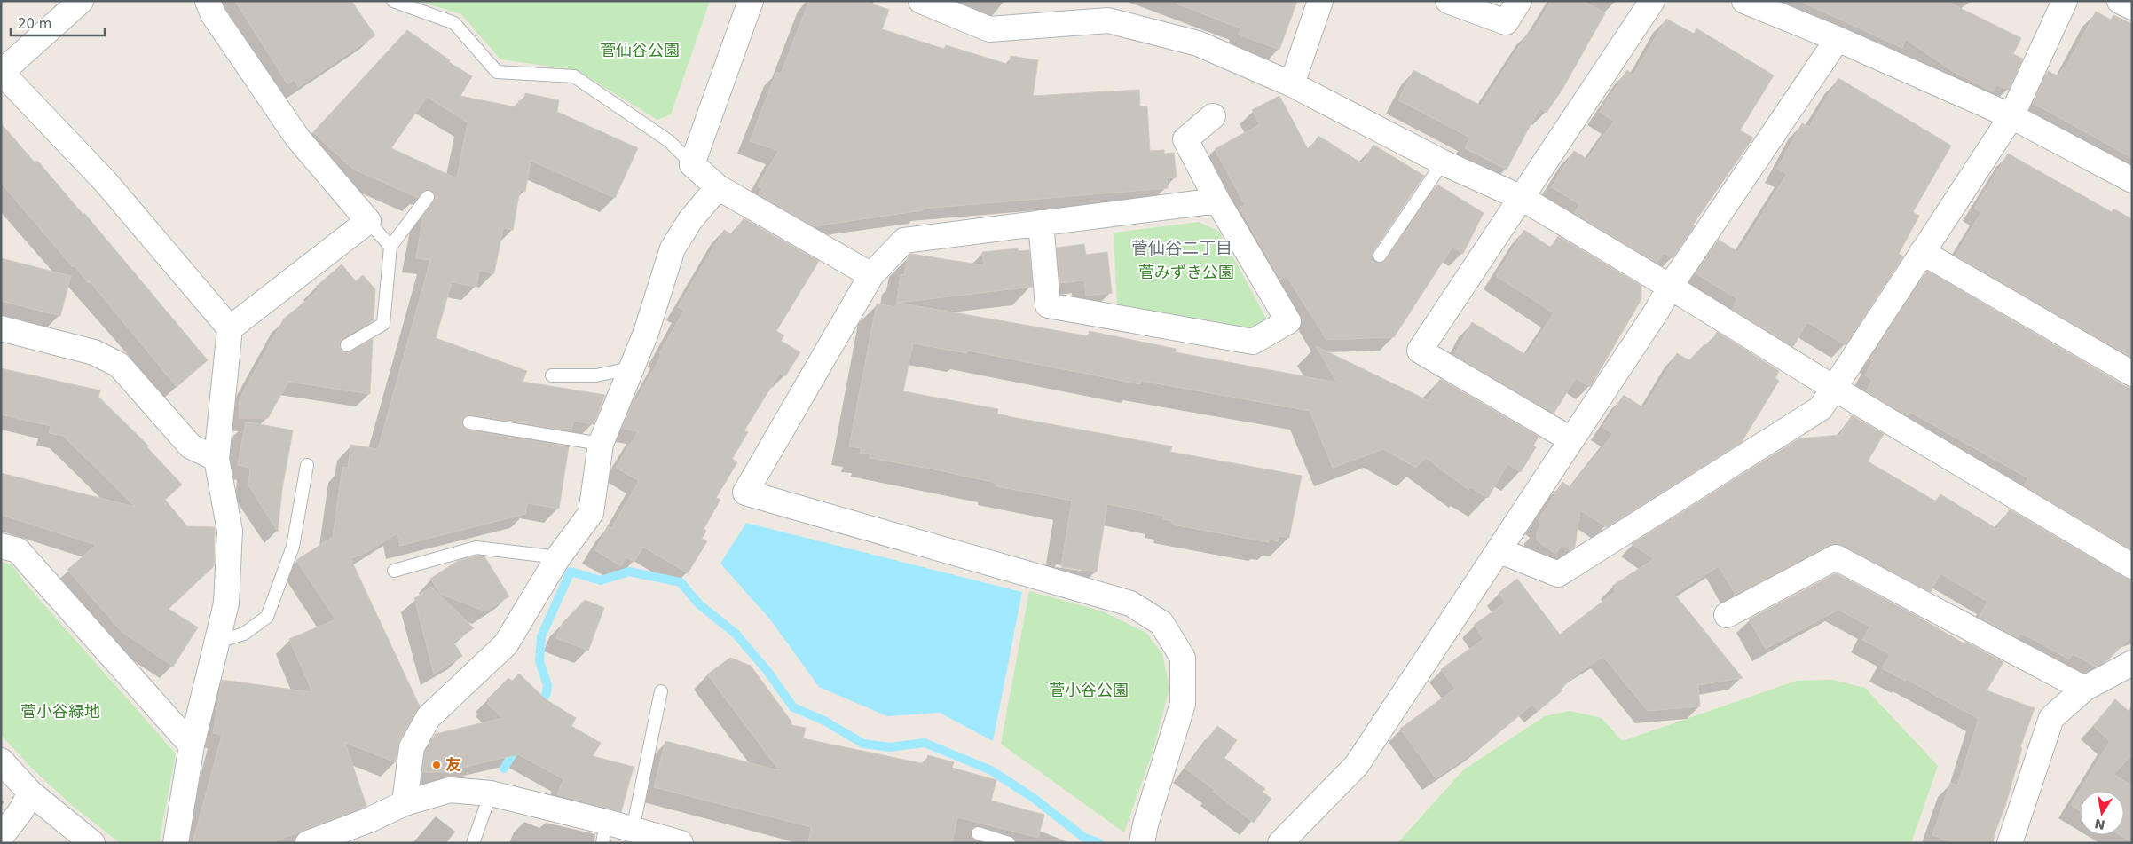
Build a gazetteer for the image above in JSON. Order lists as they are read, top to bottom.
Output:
{
  "districts": ["菅仙谷二丁目"],
  "parks": [
    "菅仙谷公園",
    "菅みずき公園",
    "菅小谷公園",
    "菅小谷緑地"
  ],
  "places": ["友"],
  "scale_bar": "20 m",
  "north": "bottom"
}
